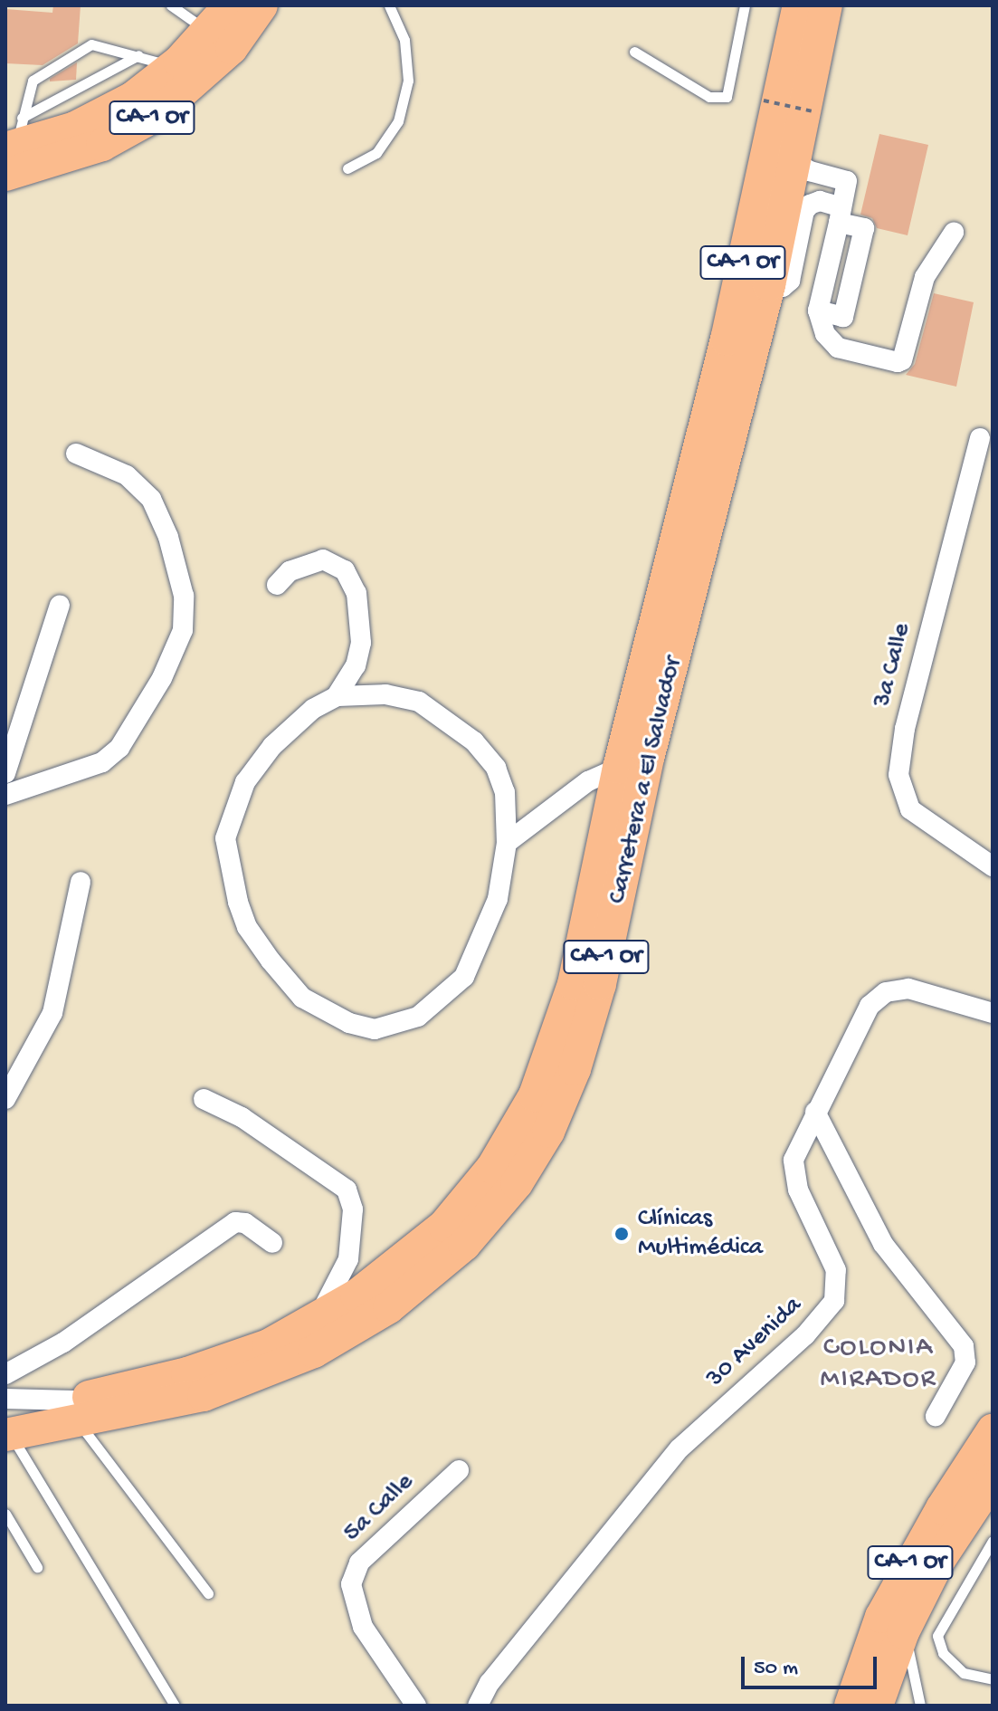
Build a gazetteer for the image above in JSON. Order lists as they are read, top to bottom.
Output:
{
  "streets": {
    "highway": ["CA-1 Or", "Carretera a El Salvador"],
    "street": ["3a Calle", "30 Avenida", "5a Calle"]
  },
  "districts": ["COLONIA MIRADOR"],
  "places": ["Clínicas Multimédica"],
  "scale_bar": "50 m"
}
